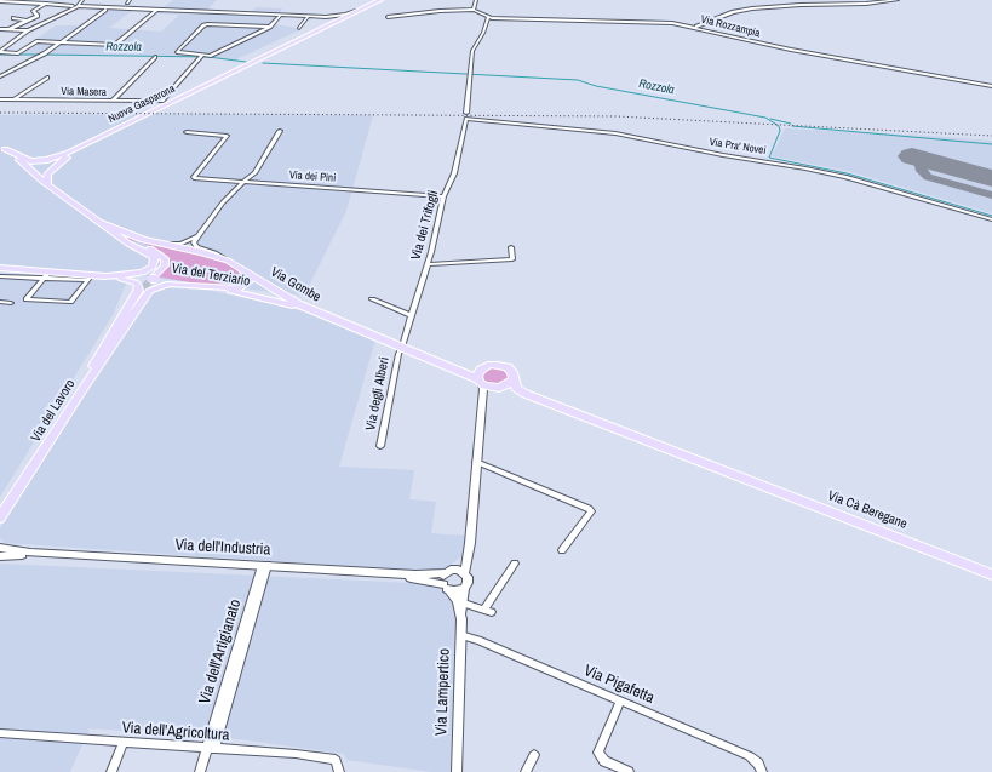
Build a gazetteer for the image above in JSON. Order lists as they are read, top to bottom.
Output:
{
  "streets": {
    "main road": [
      "Nuova Gasparona",
      "Via del Terziario",
      "Via Gombe",
      "Via del Lavoro",
      "Via Cà Beregane"
    ],
    "street": [
      "Via Rozzampia",
      "Via Masera",
      "Via Pra' Novei",
      "Via dei Pini",
      "Via dei Trifogli",
      "Via degli Alberi",
      "Via dell'Industria",
      "Via dell'Artigianato",
      "Via Pigafetta",
      "Via Lampertico",
      "Via dell'Agricoltura"
    ]
  },
  "crossings": [
    ["Nuova Gasparona", "Via Gombe"],
    ["Via Pra' Novei", "Via dei Trifogli"],
    ["Via dei Pini", "Via dei Trifogli"],
    ["Via dei Trifogli", "Via Gombe"],
    ["Via dei Trifogli", "Via degli Alberi"],
    ["Via del Terziario", "Via Gombe"],
    ["Via Gombe", "Via degli Alberi"],
    ["Via Gombe", "Via Lampertico"],
    ["Via dell'Industria", "Via dell'Artigianato"],
    ["Via dell'Industria", "Via Lampertico"],
    ["Via dell'Artigianato", "Via dell'Agricoltura"],
    ["Via Pigafetta", "Via Lampertico"]
  ],
  "water": ["Rozzola"]
}
